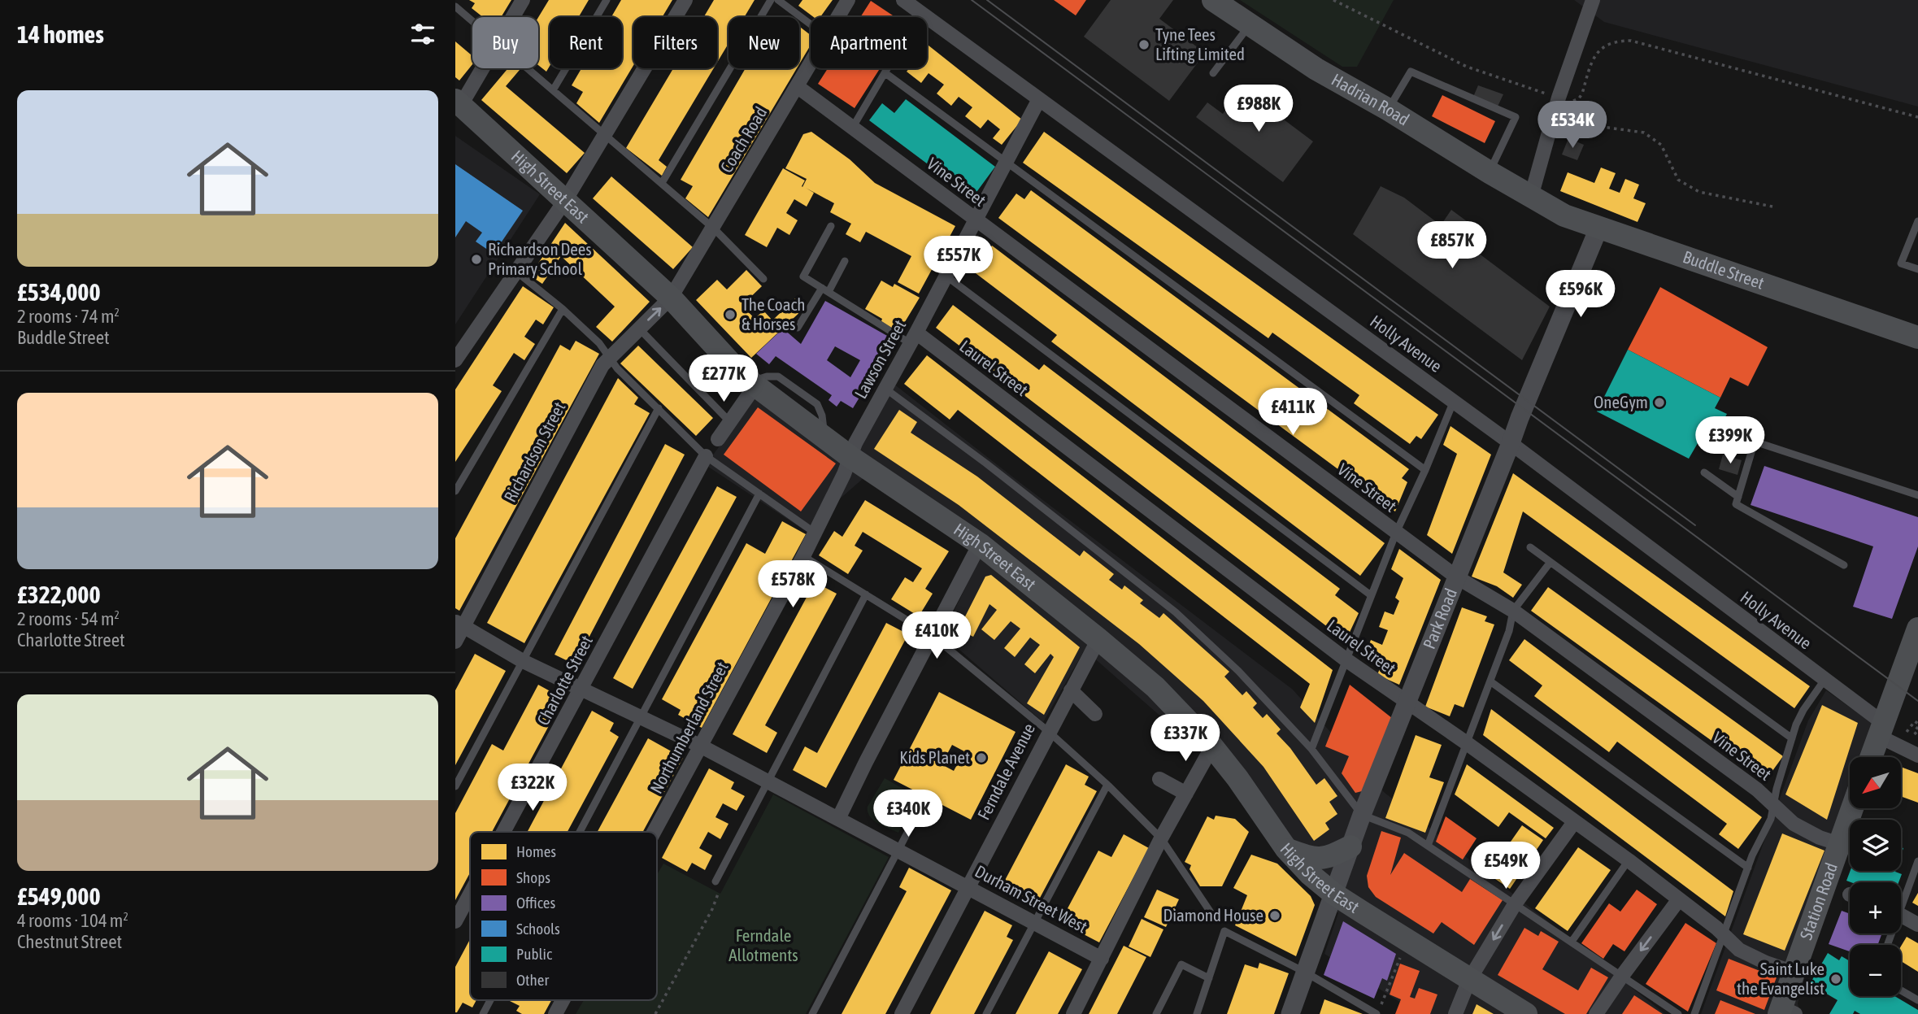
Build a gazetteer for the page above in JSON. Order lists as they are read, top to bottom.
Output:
{
  "streets": {
    "main road": [
      "Hadrian Road",
      "High Street East",
      "Buddle Street",
      "Station Road"
    ],
    "street": [
      "Coach Road",
      "Vine Street",
      "Holly Avenue",
      "Lawson Street",
      "Laurel Street",
      "Richardson Street",
      "Park Road",
      "Charlotte Street",
      "Northumberland Street",
      "Ferndale Avenue",
      "Durham Street West"
    ]
  },
  "crossings": [
    ["Hadrian Road", "Buddle Street"],
    ["Coach Road", "Vine Street"],
    ["Coach Road", "High Street East"],
    ["Coach Road", "Richardson Street"],
    ["Vine Street", "Lawson Street"],
    ["Vine Street", "Park Road"],
    ["Vine Street", "Station Road"],
    ["High Street East", "Lawson Street"],
    ["High Street East", "Richardson Street"],
    ["High Street East", "Park Road"],
    ["High Street East", "Northumberland Street"],
    ["High Street East", "Ferndale Avenue"],
    ["Buddle Street", "Park Road"],
    ["Holly Avenue", "Lawson Street"],
    ["Holly Avenue", "Park Road"],
    ["Lawson Street", "Laurel Street"],
    ["Lawson Street", "Northumberland Street"],
    ["Laurel Street", "Park Road"],
    ["Laurel Street", "Station Road"],
    ["Richardson Street", "Durham Street West"],
    ["Charlotte Street", "Durham Street West"],
    ["Northumberland Street", "Durham Street West"],
    ["Ferndale Avenue", "Durham Street West"]
  ],
  "parks": ["Ferndale Allotments"],
  "places": [
    "Tyne Tees Lifting Limited",
    "Richardson Dees Primary School",
    "The Coach & Horses",
    "OneGym",
    "Kids Planet",
    "Diamond House",
    "Saint Luke the Evangelist"
  ],
  "legend": [
    "Homes",
    "Shops",
    "Offices",
    "Schools",
    "Public",
    "Other"
  ],
  "north": "bottom left",
  "page": {
    "heading": "14 homes",
    "chip": [
      "Buy",
      "Rent",
      "Filters",
      "New",
      "Apartment"
    ],
    "list": [
      {
        "name": "£534,000",
        "note": "2 rooms · 74 m² · Buddle Street"
      },
      {
        "name": "£322,000",
        "note": "2 rooms · 54 m² · Charlotte Street"
      },
      {
        "name": "£549,000",
        "note": "4 rooms · 104 m² · Chestnut Street"
      }
    ],
    "price": [
      "£988K",
      "£534K",
      "£857K",
      "£557K",
      "£596K",
      "£277K",
      "£411K",
      "£399K",
      "£578K",
      "£410K",
      "£337K",
      "£322K",
      "£340K",
      "£549K"
    ],
    "map_buttons": ["+", "−"]
  }
}
